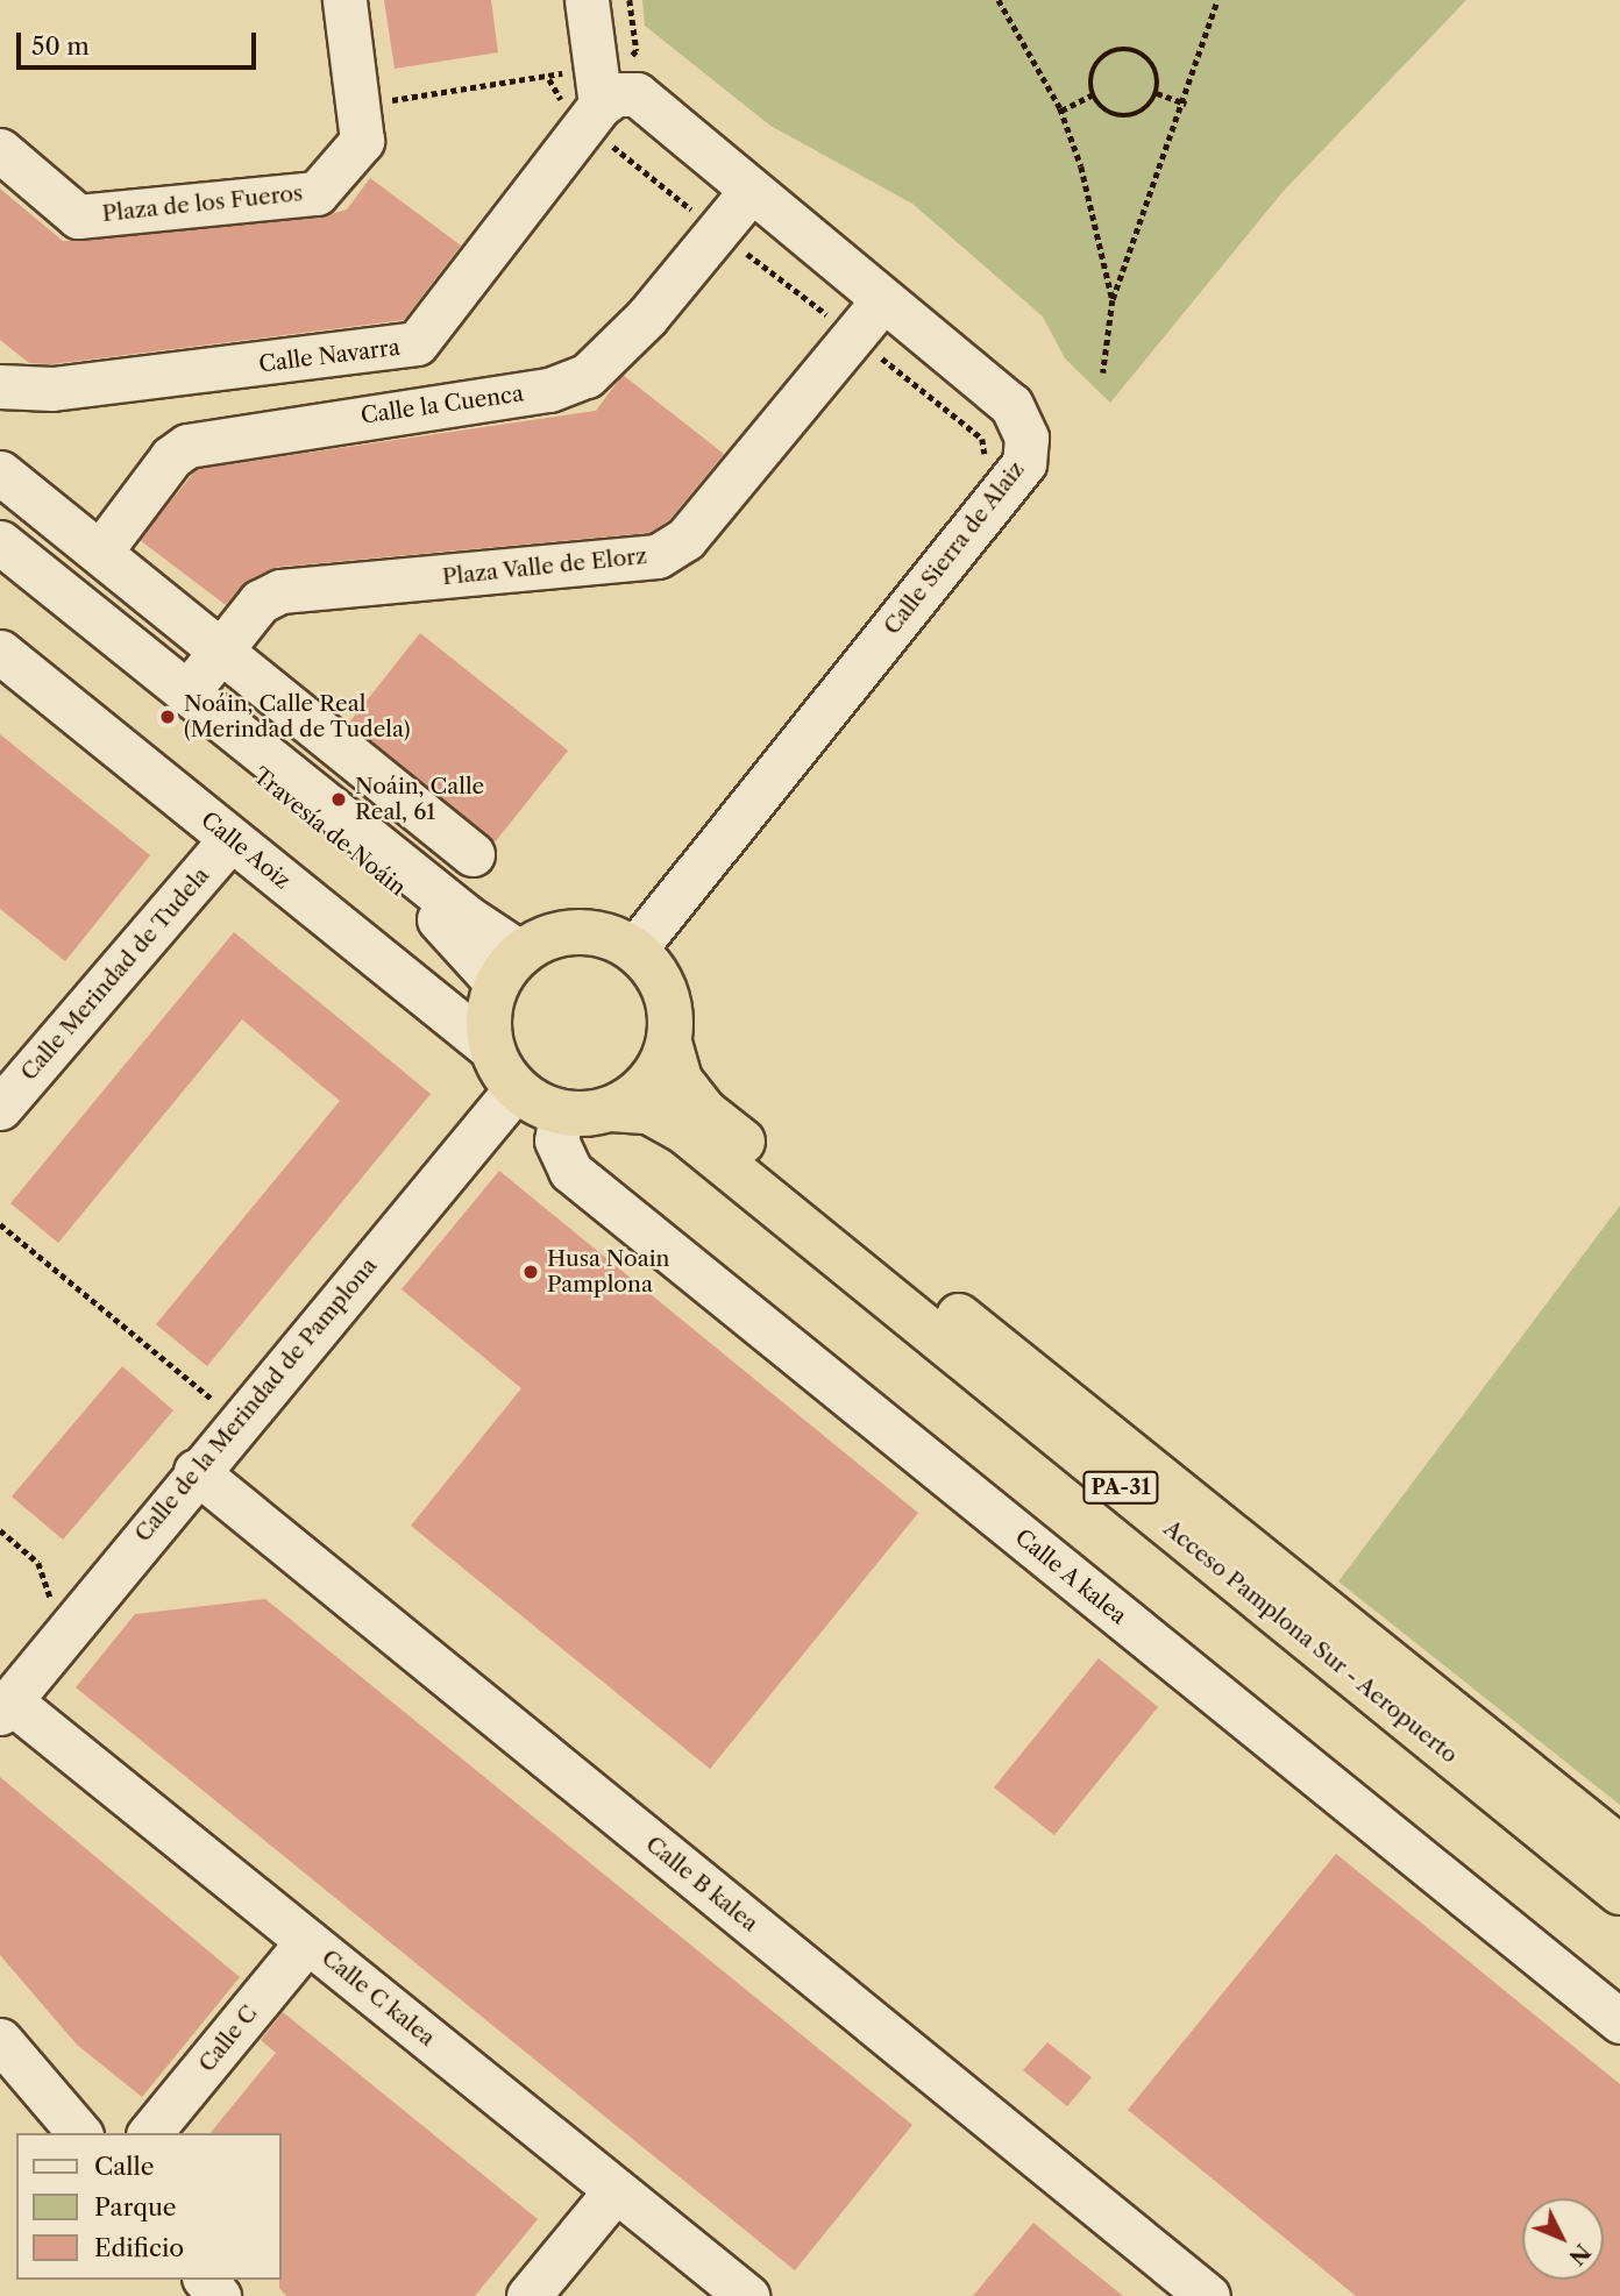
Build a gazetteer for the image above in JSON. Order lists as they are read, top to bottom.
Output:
{
  "streets": {
    "highway": ["PA-31", "Acceso Pamplona Sur - Aeropuerto"],
    "street": [
      "Plaza de los Fueros",
      "Calle Navarra",
      "Calle la Cuenca",
      "Calle Sierra de Alaiz",
      "Plaza Valle de Elorz",
      "Travesía de Noáin",
      "Calle Aoiz",
      "Calle Merindad de Tudela",
      "Calle de la Merindad de Pamplona",
      "Calle A kalea",
      "Calle B kalea",
      "Calle C kalea",
      "Calle C"
    ]
  },
  "crossings": [
    ["Calle Navarra", "Calle Sierra de Alaiz"],
    ["Calle la Cuenca", "Calle Sierra de Alaiz"],
    ["Calle Sierra de Alaiz", "Plaza Valle de Elorz"],
    ["Calle Sierra de Alaiz", "Travesía de Noáin"],
    ["Calle Sierra de Alaiz", "Calle Aoiz"],
    ["Calle Sierra de Alaiz", "Calle de la Merindad de Pamplona"],
    ["Calle Sierra de Alaiz", "Calle A kalea"],
    ["Calle Sierra de Alaiz", "Acceso Pamplona Sur - Aeropuerto"],
    ["Plaza Valle de Elorz", "Travesía de Noáin"],
    ["Travesía de Noáin", "Calle Aoiz"],
    ["Travesía de Noáin", "Calle de la Merindad de Pamplona"],
    ["Travesía de Noáin", "Calle A kalea"],
    ["Travesía de Noáin", "Acceso Pamplona Sur - Aeropuerto"],
    ["Calle Aoiz", "Calle Merindad de Tudela"],
    ["Calle Aoiz", "Calle de la Merindad de Pamplona"],
    ["Calle Aoiz", "Calle A kalea"],
    ["Calle Aoiz", "Acceso Pamplona Sur - Aeropuerto"],
    ["Calle de la Merindad de Pamplona", "Calle A kalea"],
    ["Calle de la Merindad de Pamplona", "Acceso Pamplona Sur - Aeropuerto"],
    ["Calle de la Merindad de Pamplona", "Calle B kalea"],
    ["Calle de la Merindad de Pamplona", "Calle C kalea"],
    ["Calle A kalea", "Acceso Pamplona Sur - Aeropuerto"],
    ["Calle C kalea", "Calle C"]
  ],
  "places": ["Noáin, Calle Real (Merindad de Tudela)", "Noáin, Calle Real, 61", "Husa Noain Pamplona"],
  "legend": ["Calle", "Parque", "Edificio"],
  "scale_bar": "50 m",
  "north": "bottom right"
}
